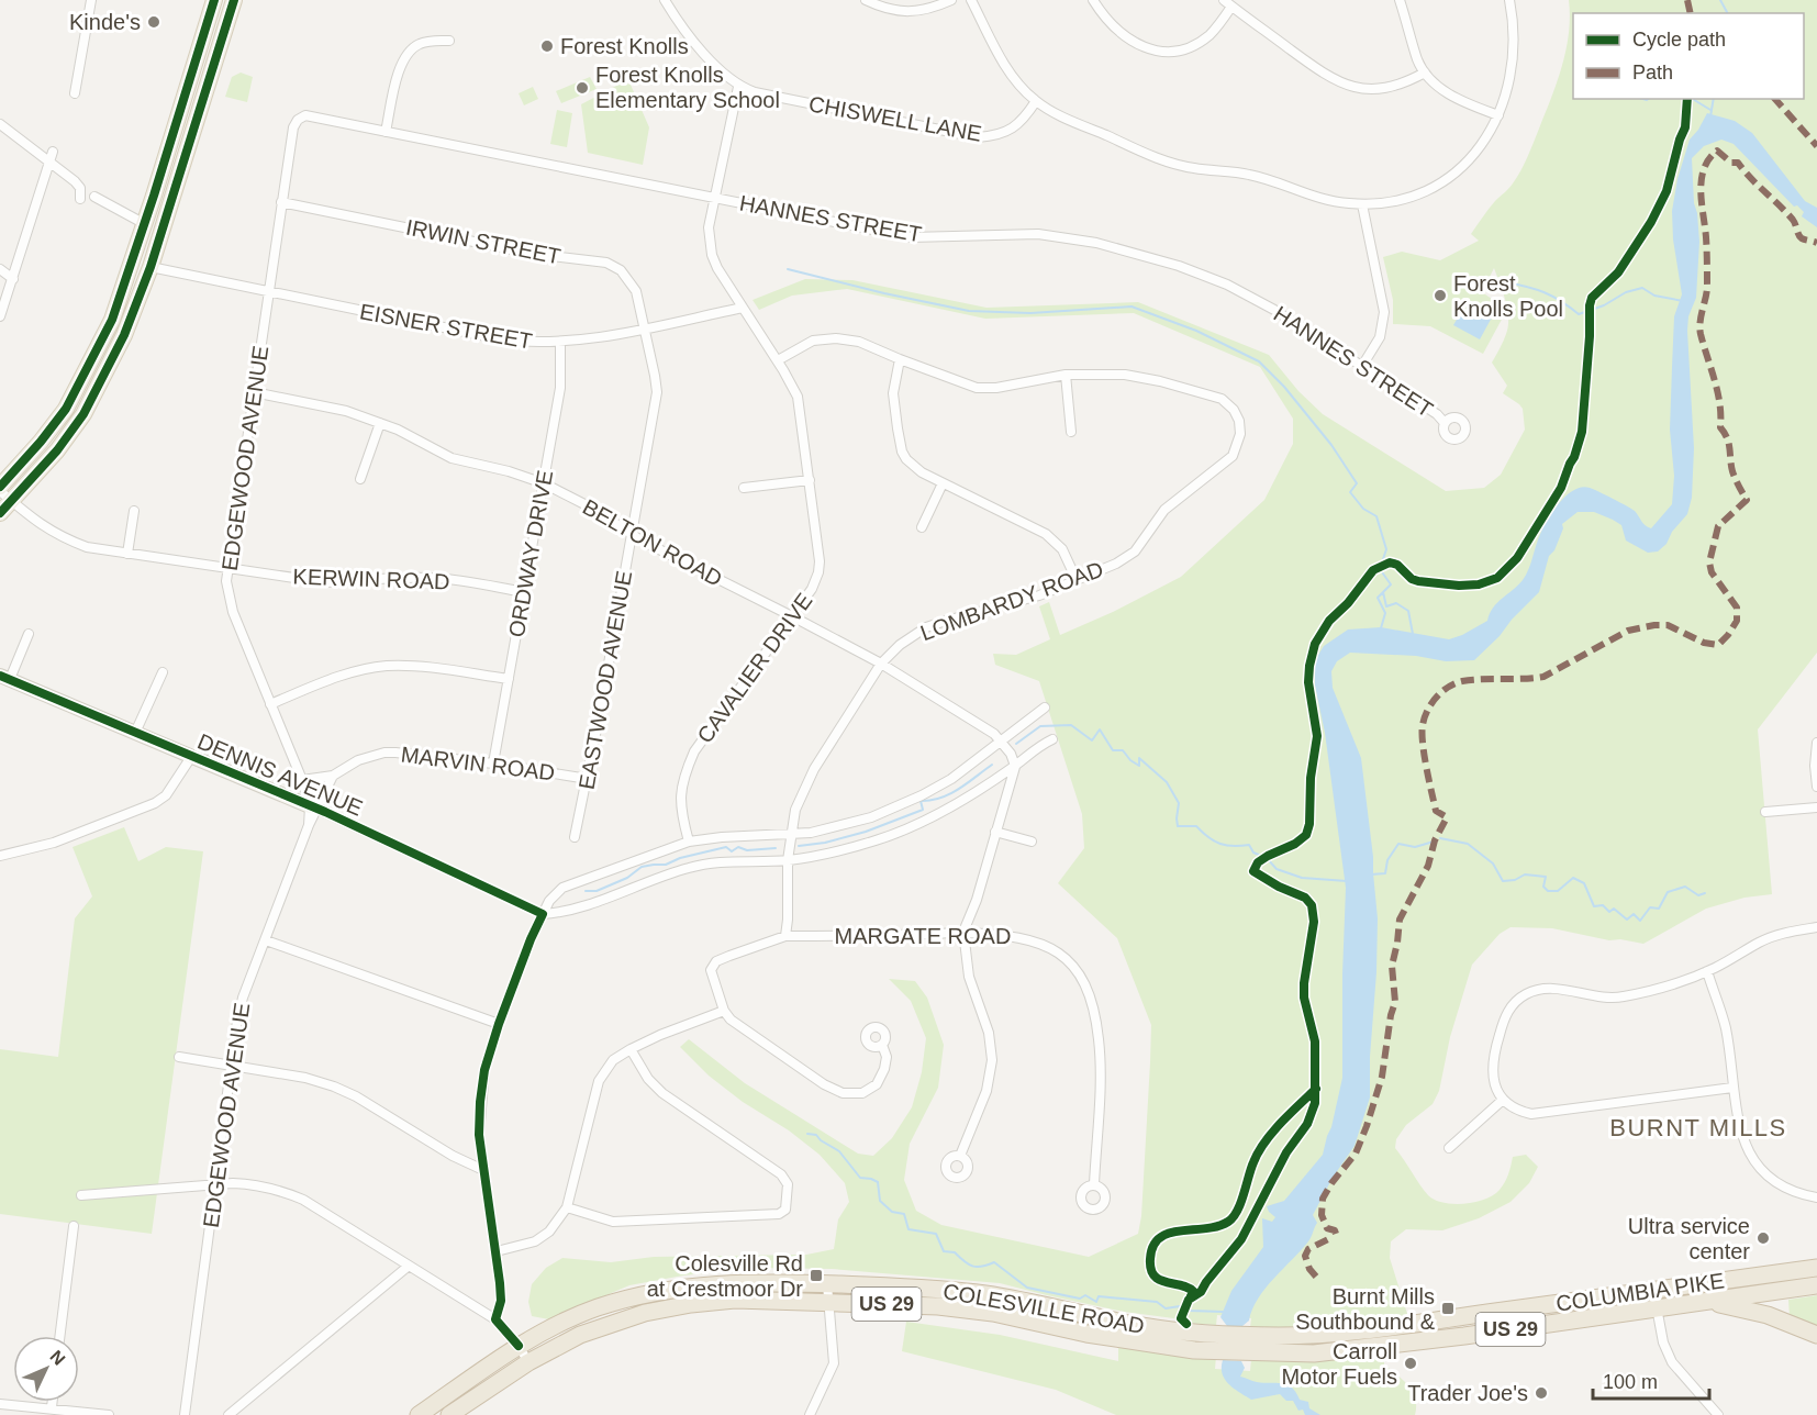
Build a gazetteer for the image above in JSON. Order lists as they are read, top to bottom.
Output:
{
  "streets": {
    "highway": ["COLUMBIA PIKE", "US 29", "COLESVILLE ROAD"],
    "street": [
      "CHISWELL LANE",
      "HANNES STREET",
      "IRWIN STREET",
      "EISNER STREET",
      "EDGEWOOD AVENUE",
      "BELTON ROAD",
      "ORDWAY DRIVE",
      "KERWIN ROAD",
      "LOMBARDY ROAD",
      "CAVALIER DRIVE",
      "EASTWOOD AVENUE",
      "MARVIN ROAD",
      "DENNIS AVENUE",
      "MARGATE ROAD"
    ]
  },
  "crossings": [
    ["CHISWELL LANE", "CAVALIER DRIVE"],
    ["HANNES STREET", "EDGEWOOD AVENUE"],
    ["HANNES STREET", "CAVALIER DRIVE"],
    ["IRWIN STREET", "EISNER STREET"],
    ["IRWIN STREET", "EDGEWOOD AVENUE"],
    ["IRWIN STREET", "EASTWOOD AVENUE"],
    ["EISNER STREET", "EDGEWOOD AVENUE"],
    ["EISNER STREET", "ORDWAY DRIVE"],
    ["EISNER STREET", "CAVALIER DRIVE"],
    ["EISNER STREET", "EASTWOOD AVENUE"],
    ["EDGEWOOD AVENUE", "BELTON ROAD"],
    ["EDGEWOOD AVENUE", "KERWIN ROAD"],
    ["EDGEWOOD AVENUE", "MARVIN ROAD"],
    ["EDGEWOOD AVENUE", "DENNIS AVENUE"],
    ["BELTON ROAD", "ORDWAY DRIVE"],
    ["BELTON ROAD", "LOMBARDY ROAD"],
    ["BELTON ROAD", "CAVALIER DRIVE"],
    ["BELTON ROAD", "EASTWOOD AVENUE"],
    ["ORDWAY DRIVE", "KERWIN ROAD"],
    ["ORDWAY DRIVE", "MARVIN ROAD"],
    ["LOMBARDY ROAD", "CAVALIER DRIVE"],
    ["LOMBARDY ROAD", "MARGATE ROAD"],
    ["EASTWOOD AVENUE", "MARVIN ROAD"],
    ["COLUMBIA PIKE", "COLESVILLE ROAD"]
  ],
  "districts": ["BURNT MILLS"],
  "places": {
    "other": [
      "Kinde's",
      "Forest Knolls",
      "Forest Knolls Elementary School",
      "Forest Knolls Pool",
      "Ultra service center",
      "Carroll Motor Fuels",
      "Trader Joe's"
    ],
    "transit": ["Colesville Rd at Crestmoor Dr", "Burnt Mills Southbound &"]
  },
  "legend": ["Cycle path", "Path"],
  "scale_bar": "100 m",
  "north": "top right"
}
